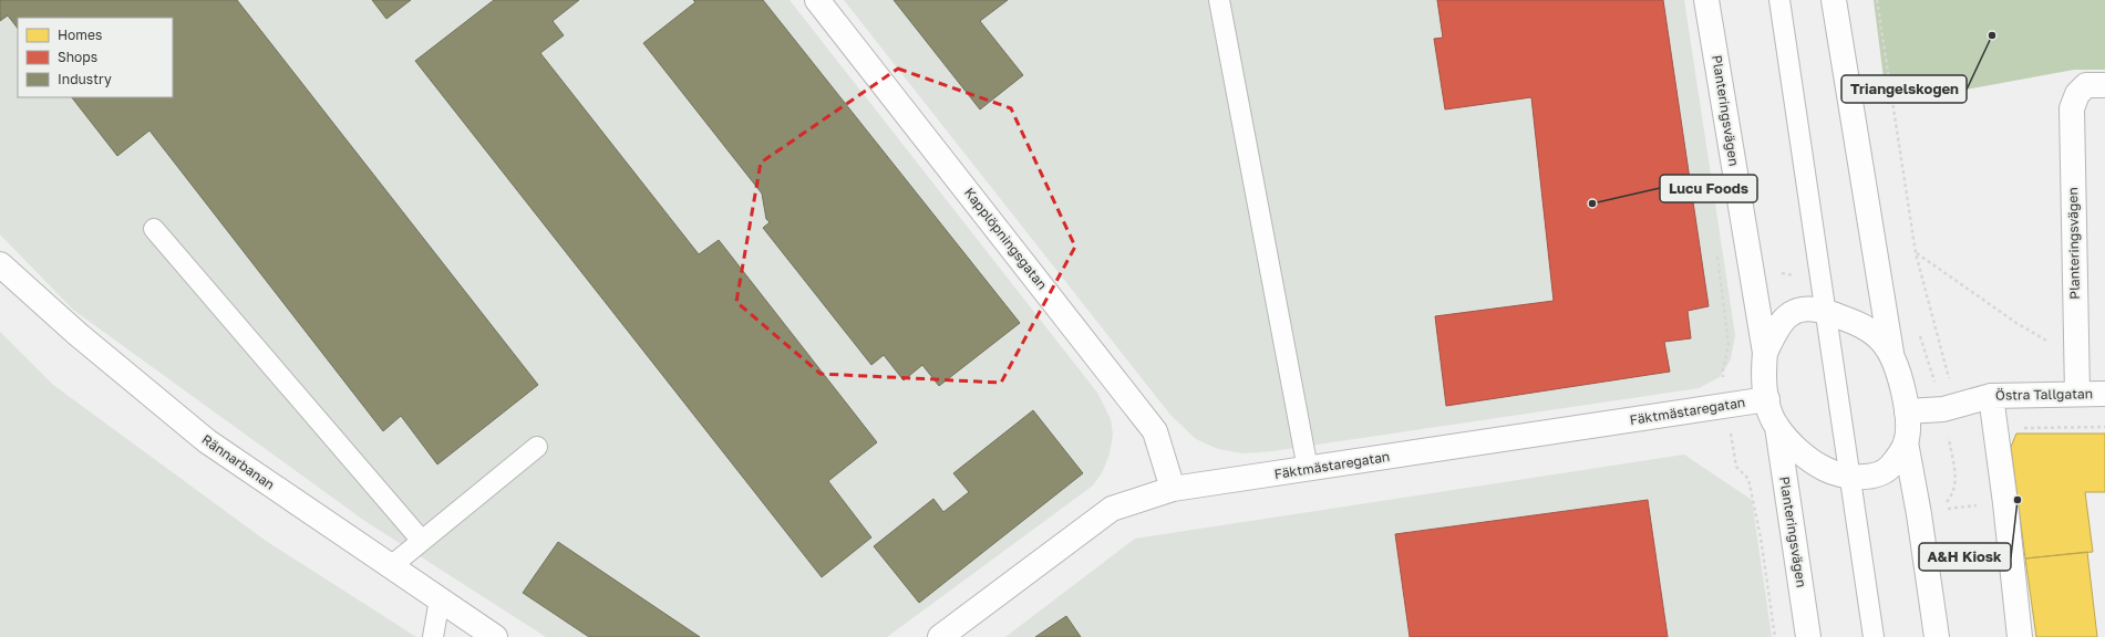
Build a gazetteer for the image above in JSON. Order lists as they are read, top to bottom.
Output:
{
  "streets": {
    "street": [
      "Planteringsvägen",
      "Kapplöpningsgatan",
      "Östra Tallgatan",
      "Fäktmästaregatan",
      "Rännarbanan"
    ]
  },
  "crossings": [
    ["Planteringsvägen", "Östra Tallgatan"],
    ["Kapplöpningsgatan", "Fäktmästaregatan"]
  ],
  "places": ["Triangelskogen", "Lucu Foods", "A&H Kiosk"],
  "legend": ["Homes", "Shops", "Industry"]
}
